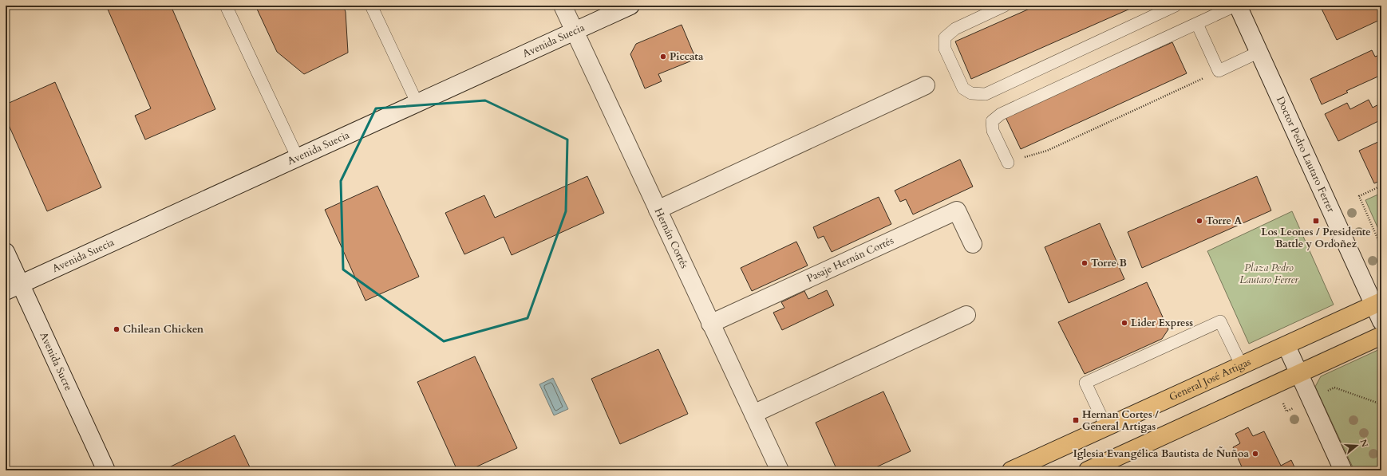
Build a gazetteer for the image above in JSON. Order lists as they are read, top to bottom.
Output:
{
  "streets": {
    "main road": ["General José Artigas"],
    "street": [
      "Avenida Suecia",
      "Doctor Pedro Lautaro Ferrer",
      "Hernán Cortés",
      "Pasaje Hernán Cortés",
      "Avenida Sucre"
    ]
  },
  "crossings": [
    ["Avenida Suecia", "Hernán Cortés"],
    ["Avenida Suecia", "Avenida Sucre"],
    ["Doctor Pedro Lautaro Ferrer", "General José Artigas"],
    ["Hernán Cortés", "Pasaje Hernán Cortés"]
  ],
  "parks": ["Plaza Pedro Lautaro Ferrer"],
  "places": {
    "other": [
      "Piccata",
      "Torre A",
      "Torre B",
      "Lider Express",
      "Chilean Chicken",
      "Iglesia Evangélica Bautista de Ñuñoa"
    ],
    "transit": ["Los Leones / Presidente Battle y Ordoñez", "Hernan Cortes / General Artigas"]
  },
  "north": "right"
}
